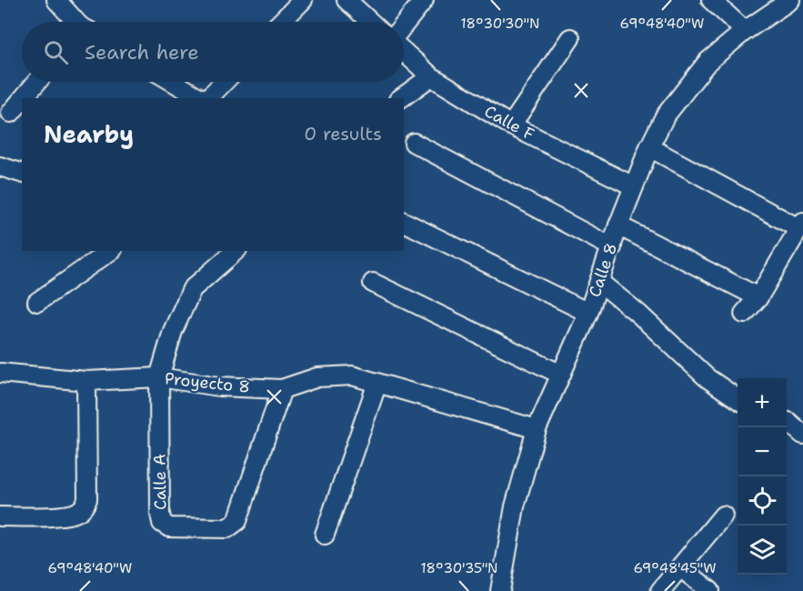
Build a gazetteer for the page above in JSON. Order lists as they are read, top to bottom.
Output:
{
  "streets": {
    "street": [
      "Calle F",
      "Calle 8",
      "Proyecto 8",
      "Calle A"
    ]
  },
  "crossings": [
    ["Calle F", "Calle 8"],
    ["Calle 8", "Proyecto 8"],
    ["Proyecto 8", "Calle A"]
  ],
  "page": {
    "search": "Search here",
    "heading": ["Nearby", "0 results"],
    "map_buttons": ["+", "−"]
  },
  "coordinates": [
    "18°30'30\"N",
    "69°48'40\"W",
    "18°30'35\"N",
    "69°48'45\"W"
  ]
}
